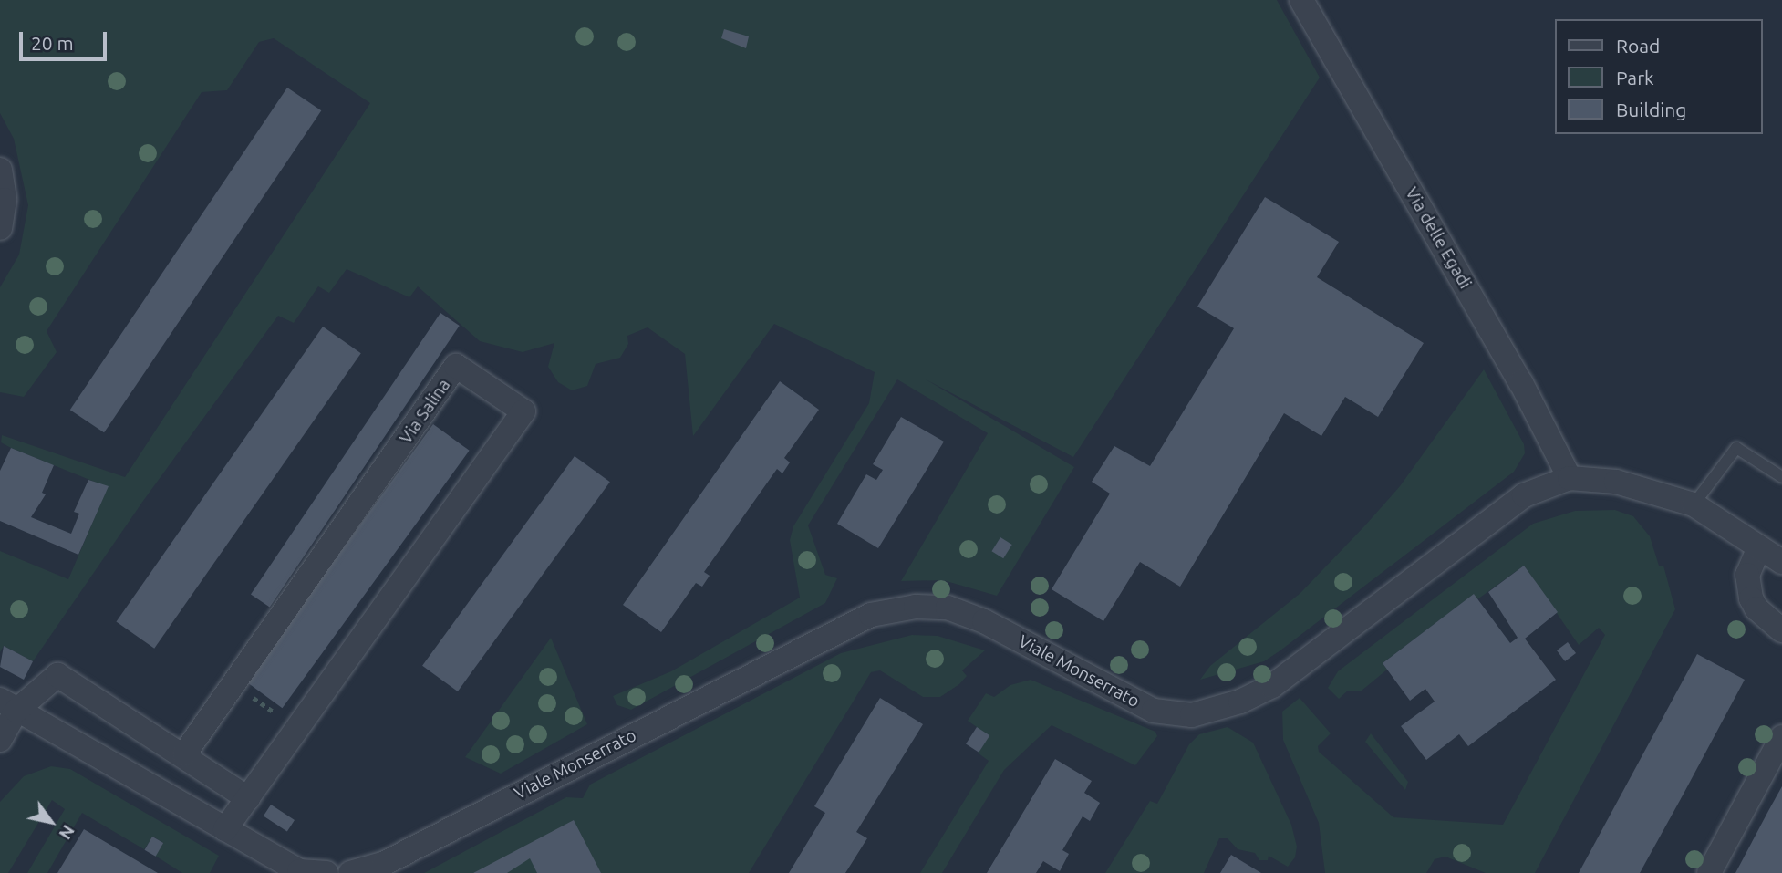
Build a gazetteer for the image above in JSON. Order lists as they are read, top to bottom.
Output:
{
  "streets": {
    "street": ["Via delle Egadi", "Via Salina", "Viale Monserrato"]
  },
  "crossings": [
    ["Via delle Egadi", "Viale Monserrato"]
  ],
  "legend": ["Road", "Park", "Building"],
  "scale_bar": "20 m",
  "north": "bottom right"
}
